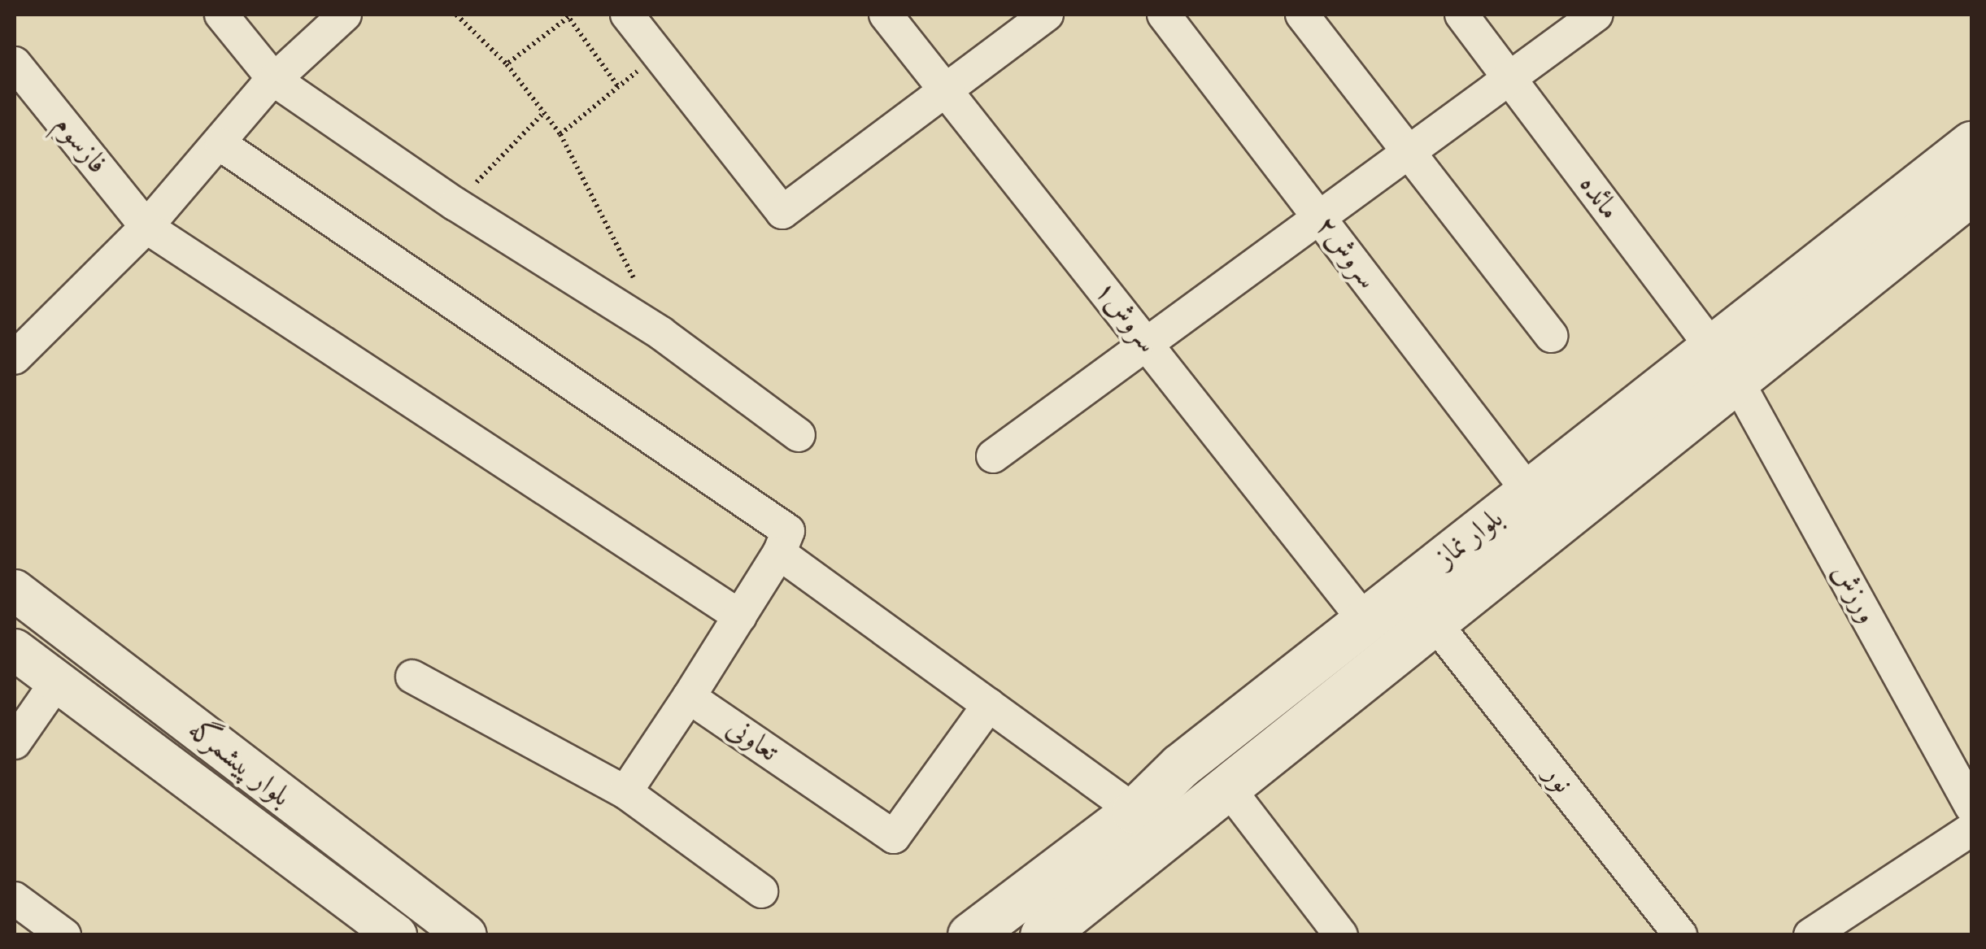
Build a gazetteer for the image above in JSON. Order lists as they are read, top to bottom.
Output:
{
  "streets": {
    "main road": ["بلوار نماز"],
    "street": [
      "فازسوم",
      "مائده",
      "سروش۲",
      "سروش۱",
      "ورزش",
      "تعاونی",
      "بلوار پیشمرگه",
      "نور"
    ]
  },
  "crossings": [
    ["مائده", "بلوار نماز"],
    ["مائده", "ورزش"],
    ["سروش۲", "بلوار نماز"],
    ["سروش۱", "بلوار نماز"],
    ["بلوار نماز", "ورزش"],
    ["بلوار نماز", "نور"]
  ]
}
